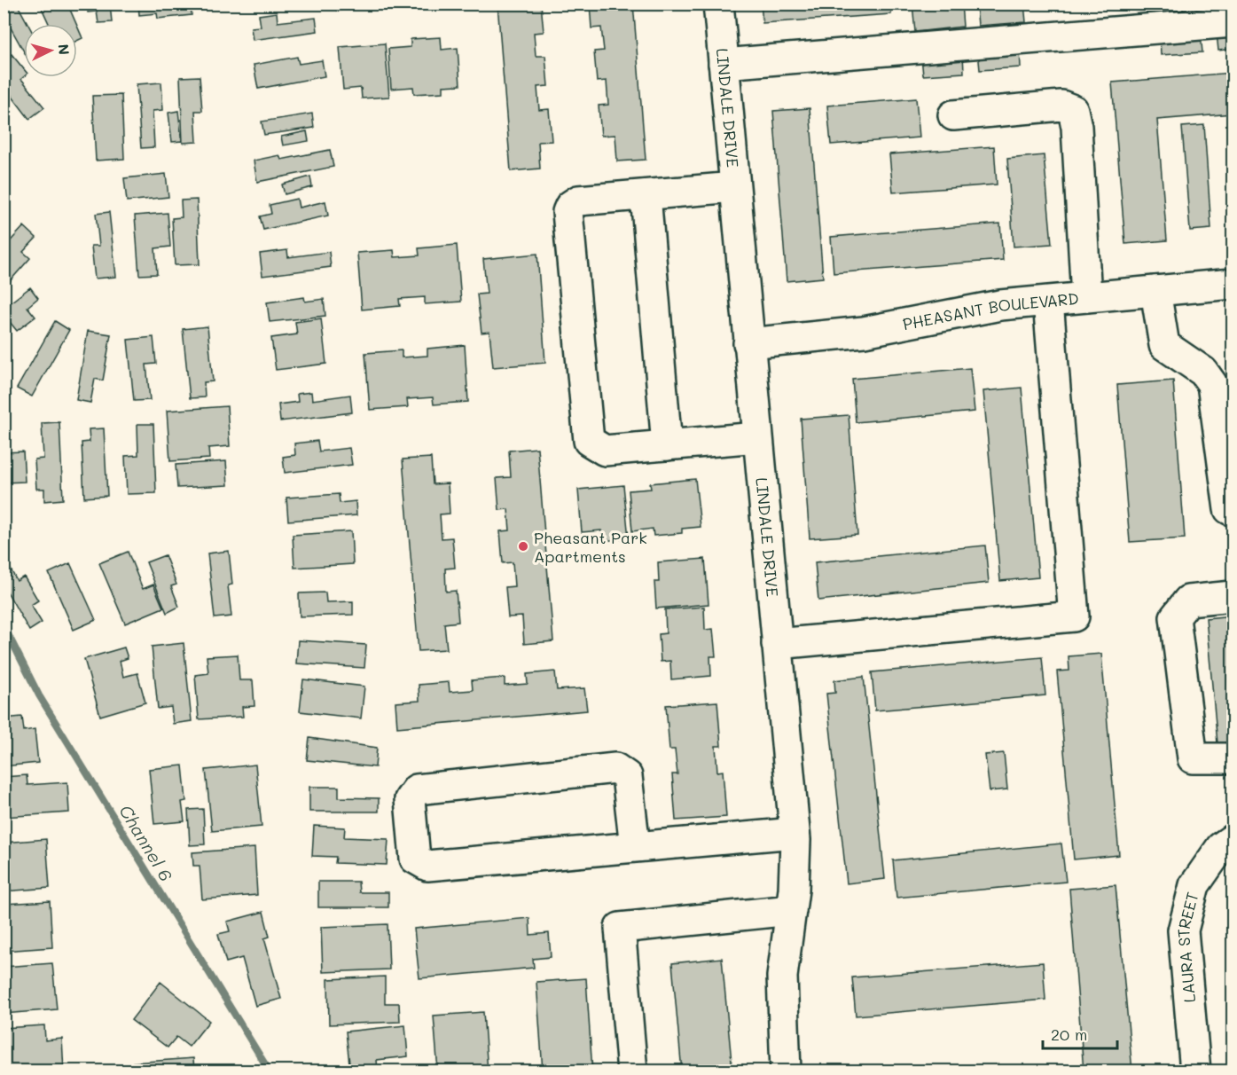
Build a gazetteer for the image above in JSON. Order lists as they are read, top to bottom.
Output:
{
  "streets": {
    "street": ["LINDALE DRIVE", "PHEASANT BOULEVARD", "LAURA STREET"]
  },
  "crossings": [
    ["LINDALE DRIVE", "PHEASANT BOULEVARD"]
  ],
  "water": ["Channel 6"],
  "places": ["Pheasant Park Apartments"],
  "scale_bar": "20 m",
  "north": "right"
}
